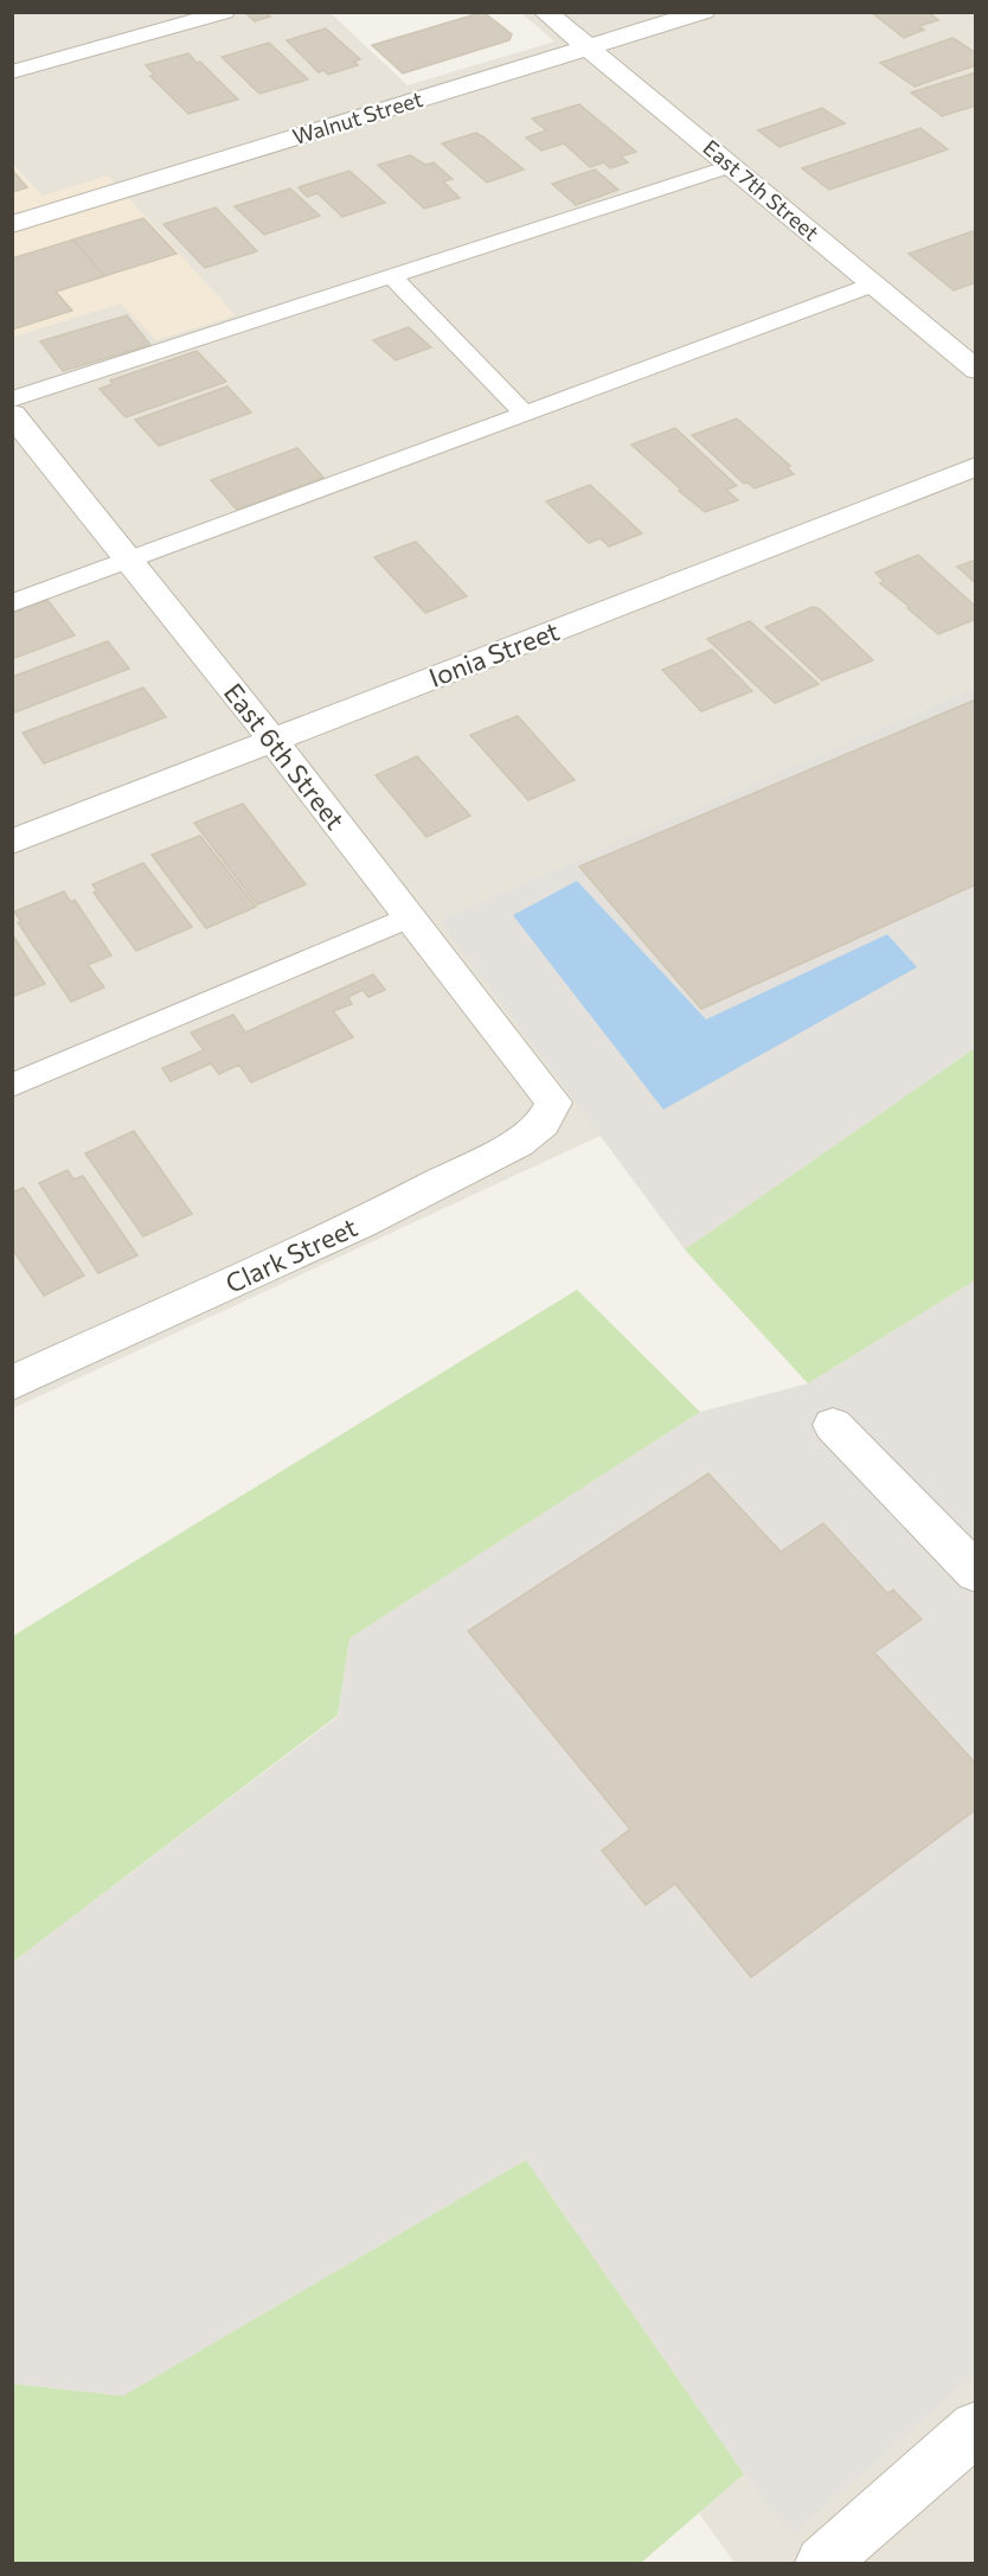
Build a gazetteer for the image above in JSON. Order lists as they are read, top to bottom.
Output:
{
  "streets": {
    "street": [
      "Walnut Street",
      "East 7th Street",
      "Ionia Street",
      "East 6th Street",
      "Clark Street"
    ]
  },
  "crossings": [
    ["Walnut Street", "East 7th Street"],
    ["Ionia Street", "East 6th Street"],
    ["East 6th Street", "Clark Street"]
  ]
}
